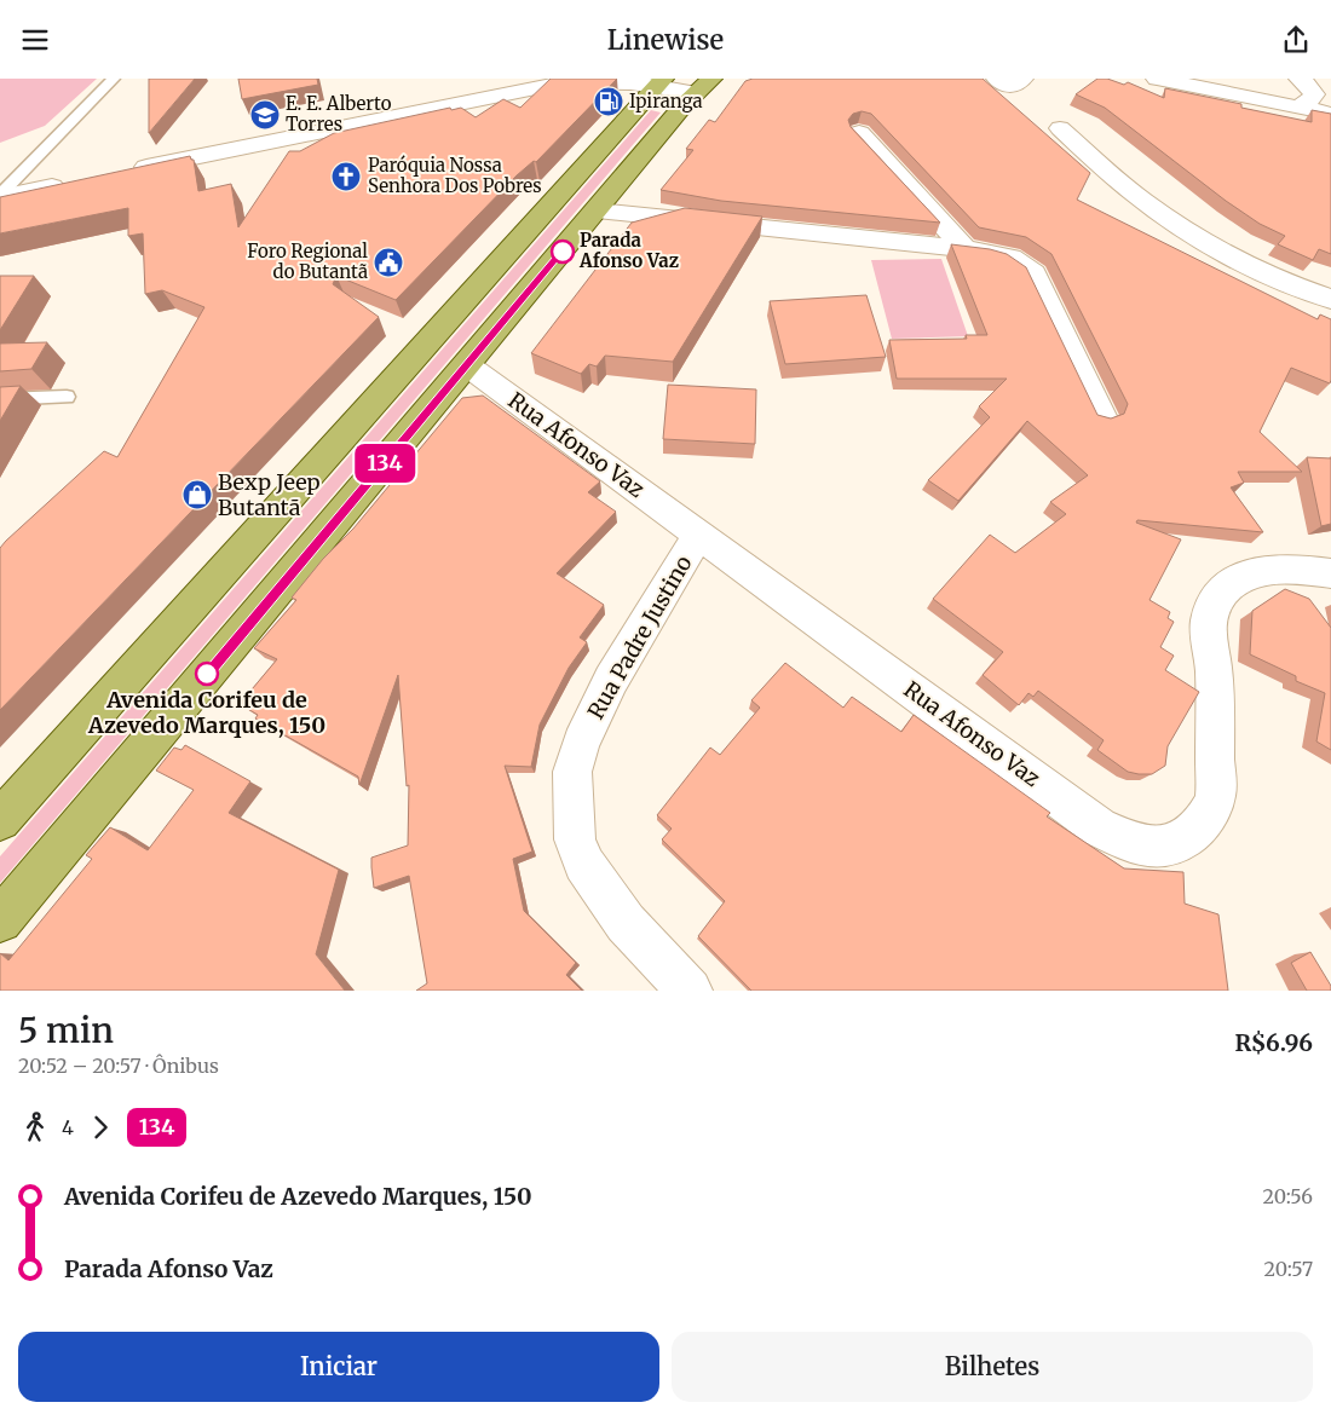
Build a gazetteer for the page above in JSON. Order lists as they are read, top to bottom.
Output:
{
  "streets": {
    "street": ["Rua Afonso Vaz", "Rua Padre Justino"]
  },
  "crossings": [
    ["Rua Afonso Vaz", "Rua Padre Justino"]
  ],
  "places": {
    "fuel station": ["Ipiranga"],
    "school or university": ["E. E. Alberto Torres"],
    "church": ["Paróquia Nossa Senhora Dos Pobres"],
    "other": ["Parada Afonso Vaz", "Avenida Corifeu de Azevedo Marques, 150"],
    "public building": ["Foro Regional do Butantã"],
    "shop": ["Bexp Jeep Butantã"]
  },
  "lines": ["bus line 134"],
  "page": {
    "header": "Linewise",
    "on_map": "134",
    "heading": ["5 min", "20:52 – 20:57 · Ônibus", "R$6.96"],
    "legs": ["4", "134"],
    "list": [
      {
        "name": "Avenida Corifeu de Azevedo Marques, 150",
        "value": "20:56"
      },
      {
        "name": "Parada Afonso Vaz",
        "value": "20:57"
      }
    ],
    "buttons": ["Iniciar", "Bilhetes"]
  }
}
